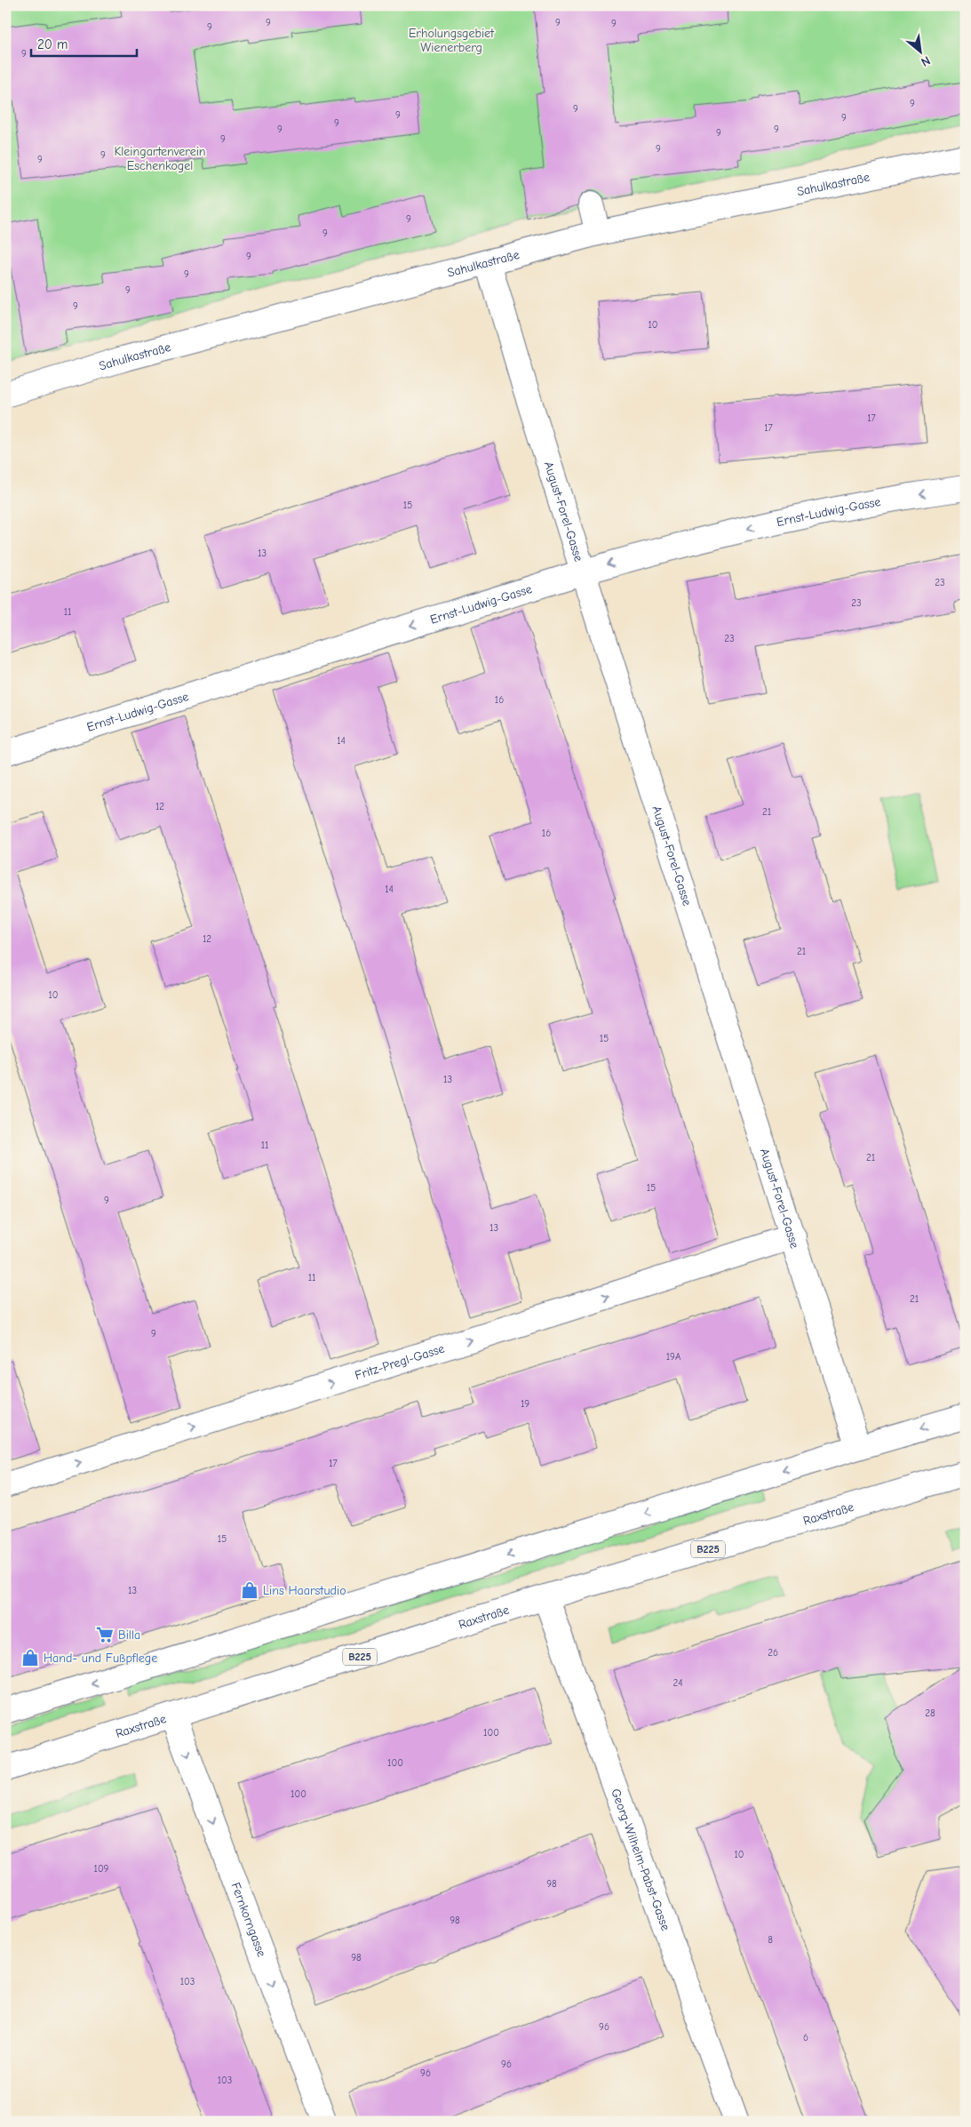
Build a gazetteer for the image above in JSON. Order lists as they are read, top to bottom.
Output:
{
  "streets": {
    "street": [
      "Sahulkastraße",
      "August-Forel-Gasse",
      "Ernst-Ludwig-Gasse",
      "Fritz-Pregl-Gasse",
      "Raxstraße",
      "B225",
      "Georg-Wilhelm-Pabst-Gasse",
      "Fernkorngasse"
    ]
  },
  "crossings": [
    ["Sahulkastraße", "August-Forel-Gasse"],
    ["August-Forel-Gasse", "Ernst-Ludwig-Gasse"],
    ["August-Forel-Gasse", "Fritz-Pregl-Gasse"],
    ["Raxstraße", "Georg-Wilhelm-Pabst-Gasse"],
    ["Raxstraße", "Fernkorngasse"]
  ],
  "one_way": ["Ernst-Ludwig-Gasse", "Fernkorngasse"],
  "parks": ["Erholungsgebiet Wienerberg", "Kleingartenverein Eschenkogel"],
  "places": {
    "shop": ["Lins Haarstudio", "Hand- und Fußpflege"],
    "supermarket": ["Billa"]
  },
  "house_numbers": [
    "9",
    "9",
    "9",
    "9",
    "9",
    "9",
    "9",
    "9",
    "9",
    "9",
    "9",
    "9",
    "9",
    "9",
    "9",
    "9",
    "9",
    "9",
    "9",
    "9",
    "9",
    "9",
    "9",
    "10",
    "17",
    "17",
    "15",
    "13",
    "23",
    "23",
    "11",
    "23",
    "16",
    "14",
    "12",
    "21",
    "16",
    "14",
    "12",
    "21",
    "10",
    "15",
    "13",
    "11",
    "21",
    "15",
    "9",
    "13",
    "11",
    "21",
    "9",
    "19A",
    "19",
    "17",
    "15",
    "13",
    "26",
    "24",
    "28",
    "100",
    "100",
    "100",
    "10",
    "109",
    "98",
    "98",
    "8",
    "98",
    "103",
    "96",
    "6",
    "96",
    "96",
    "103"
  ],
  "scale_bar": "20 m",
  "north": "bottom right"
}
